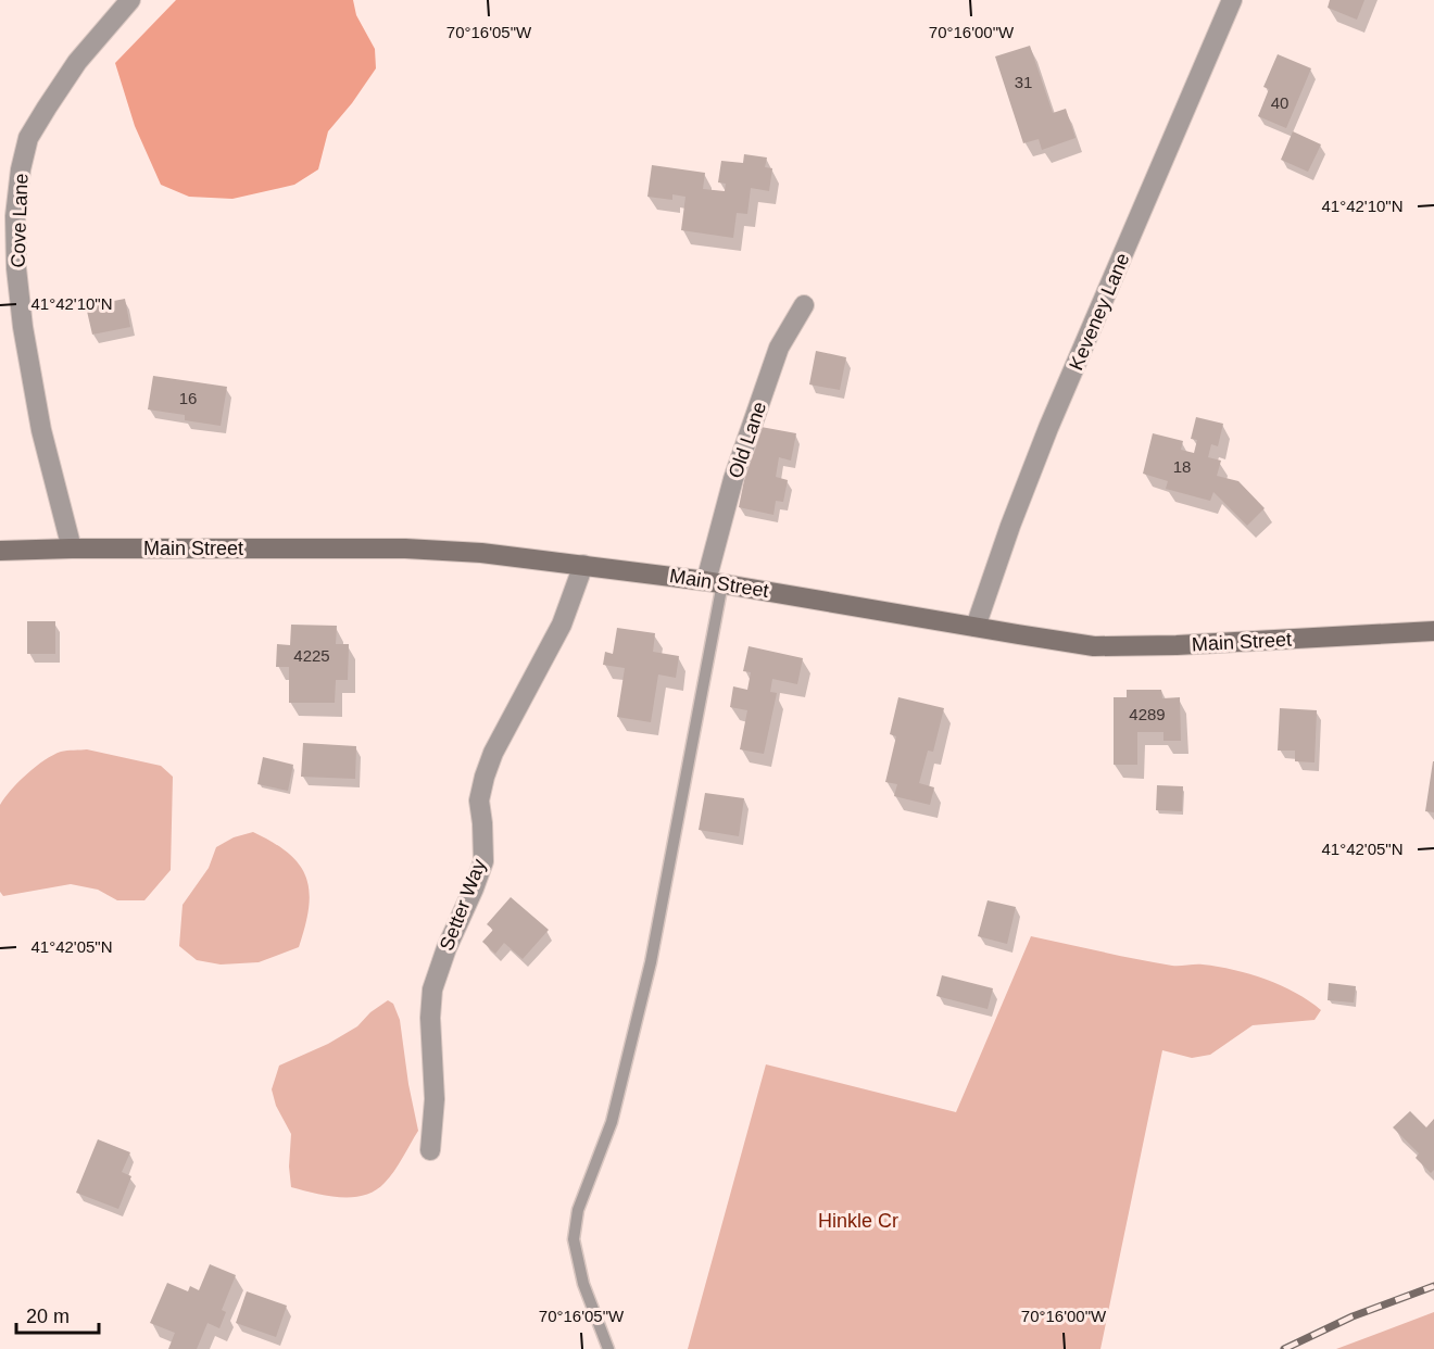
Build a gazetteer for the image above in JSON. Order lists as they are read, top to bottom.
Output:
{
  "streets": {
    "main road": ["Main Street"],
    "street": [
      "Cove Lane",
      "Keveney Lane",
      "Old Lane",
      "Setter Way"
    ]
  },
  "crossings": [
    ["Cove Lane", "Main Street"],
    ["Keveney Lane", "Main Street"],
    ["Old Lane", "Main Street"],
    ["Main Street", "Setter Way"]
  ],
  "parks": ["Hinkle Cr"],
  "house_numbers": [
    "31",
    "40",
    "16",
    "18",
    "4225",
    "4289"
  ],
  "scale_bar": "20 m",
  "coordinates": [
    "70°16'05\"W",
    "70°16'00\"W",
    "41°42'10\"N",
    "41°42'05\"N"
  ]
}
